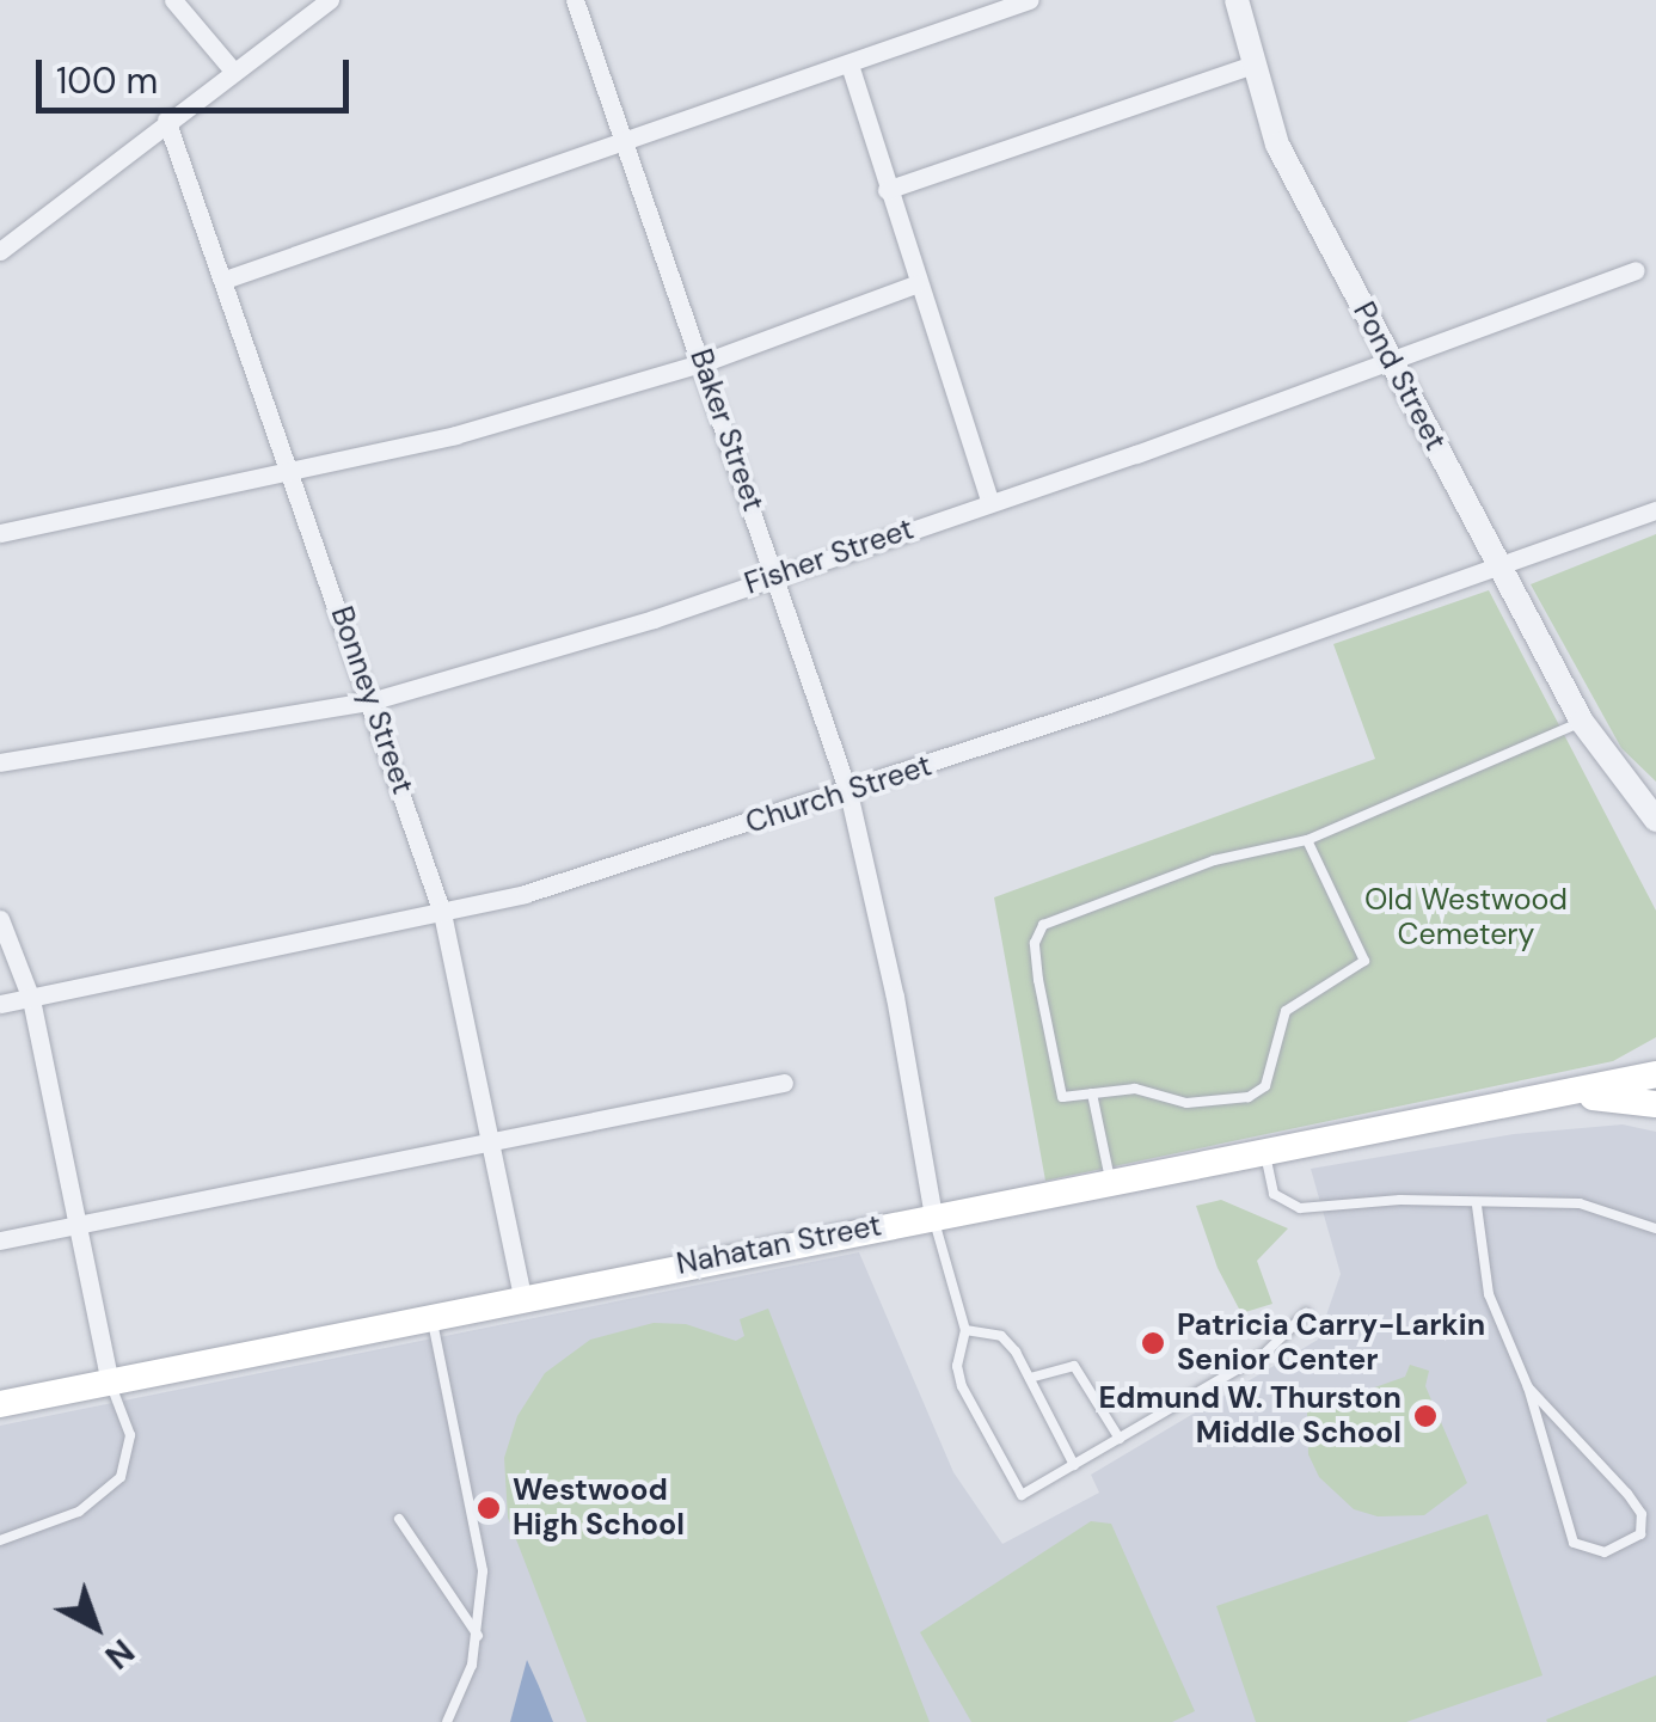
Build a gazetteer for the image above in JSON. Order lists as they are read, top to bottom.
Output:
{
  "streets": {
    "main road": ["Nahatan Street"],
    "street": [
      "Pond Street",
      "Baker Street",
      "Fisher Street",
      "Bonney Street",
      "Church Street"
    ]
  },
  "crossings": [
    ["Pond Street", "Fisher Street"],
    ["Pond Street", "Church Street"],
    ["Baker Street", "Fisher Street"],
    ["Baker Street", "Church Street"],
    ["Baker Street", "Nahatan Street"],
    ["Fisher Street", "Bonney Street"],
    ["Bonney Street", "Church Street"],
    ["Bonney Street", "Nahatan Street"]
  ],
  "parks": ["Old Westwood Cemetery"],
  "places": ["Patricia Carry-Larkin Senior Center", "Edmund W. Thurston Middle School", "Westwood High School"],
  "scale_bar": "100 m",
  "north": "bottom right"
}
